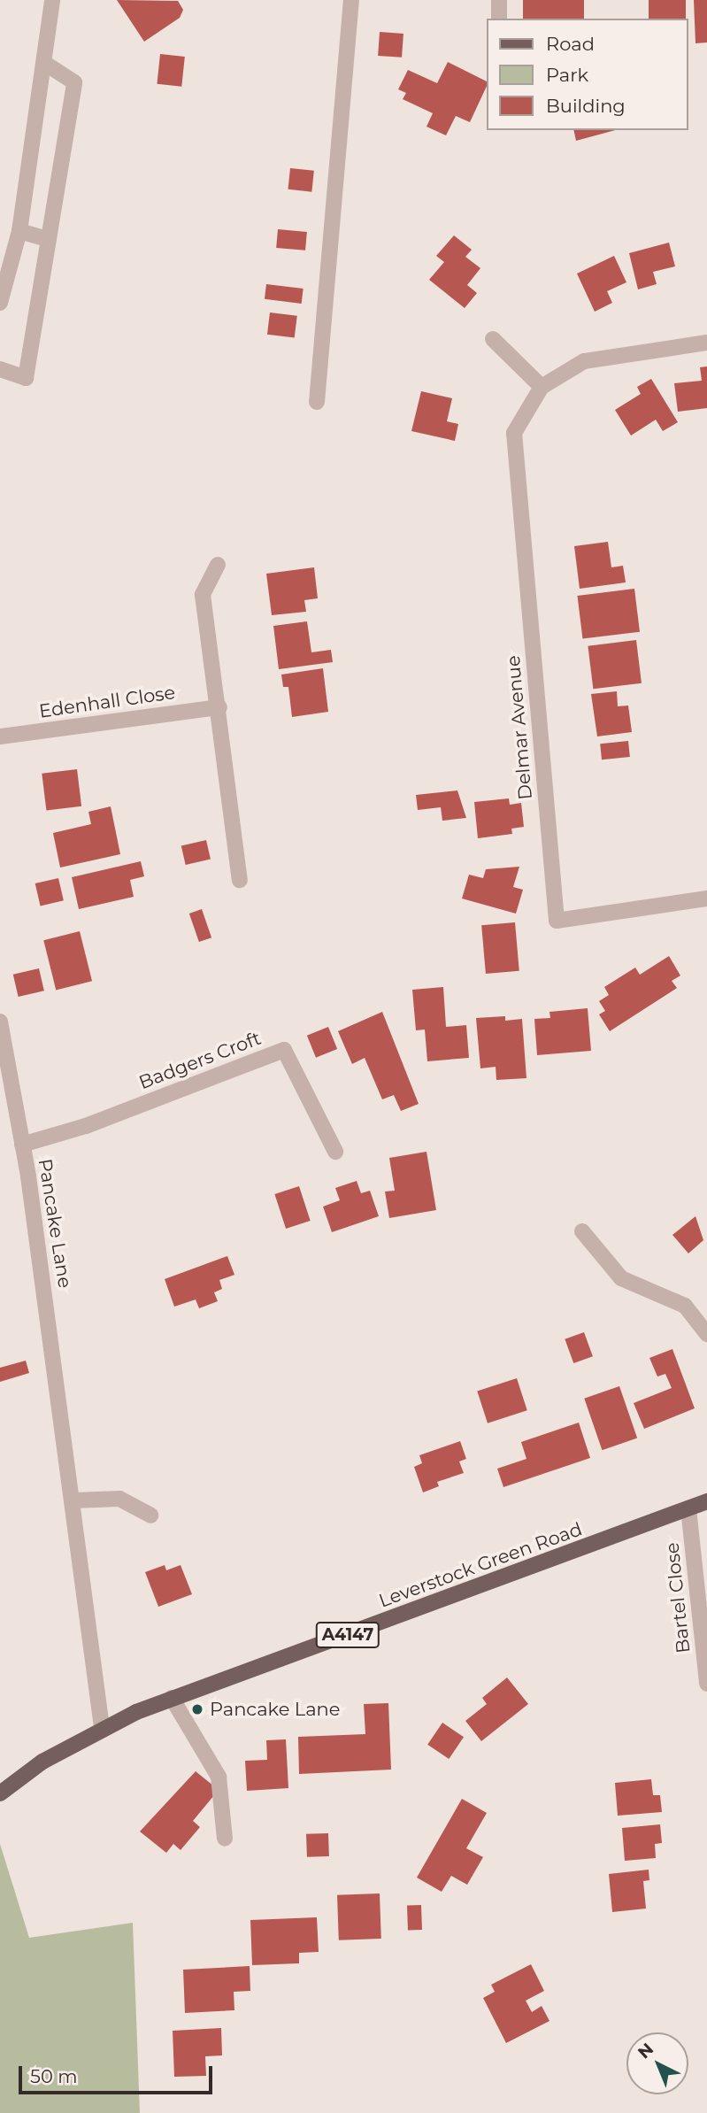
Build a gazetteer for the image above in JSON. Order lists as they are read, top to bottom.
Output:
{
  "streets": {
    "main road": ["Leverstock Green Road", "A4147"],
    "street": [
      "Edenhall Close",
      "Delmar Avenue",
      "Badgers Croft",
      "Pancake Lane",
      "Bartel Close"
    ]
  },
  "crossings": [
    ["Badgers Croft", "Pancake Lane"],
    ["Pancake Lane", "Leverstock Green Road"],
    ["Leverstock Green Road", "Bartel Close"]
  ],
  "places": ["Pancake Lane"],
  "legend": ["Road", "Park", "Building"],
  "scale_bar": "50 m",
  "north": "top left"
}
